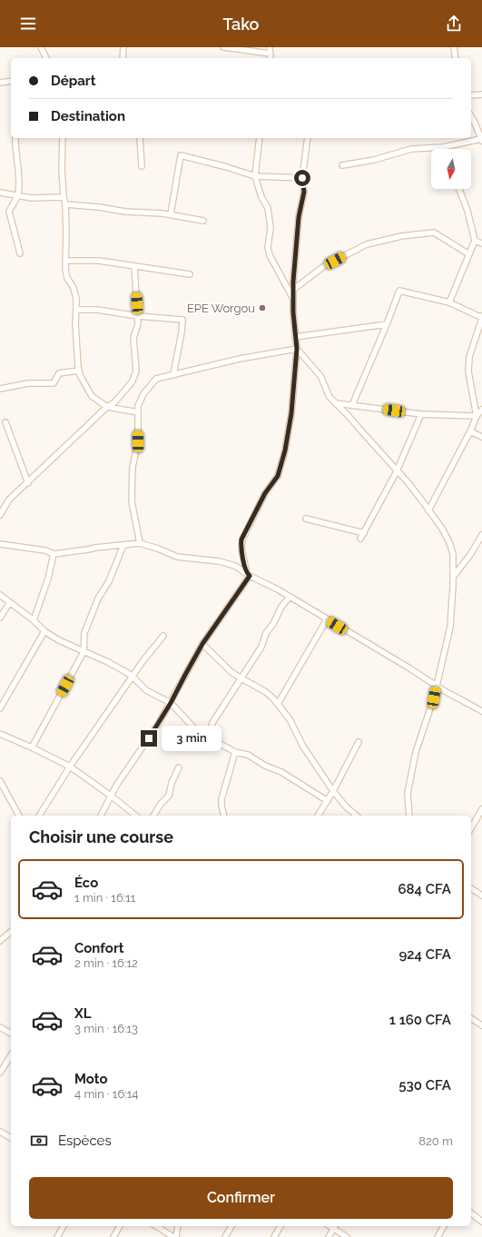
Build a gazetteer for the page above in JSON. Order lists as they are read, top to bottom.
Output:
{
  "places": ["EPE Worgou"],
  "north": "bottom",
  "page": {
    "header": "Tako",
    "banner": ["Départ", "Destination"],
    "bubble": "3 min",
    "heading": "Choisir une course",
    "list": [
      {
        "name": "Éco",
        "note": "1 min · 16:11",
        "value": "684 CFA"
      },
      {
        "name": "Confort",
        "note": "2 min · 16:12",
        "value": "924 CFA"
      },
      {
        "name": "XL",
        "note": "3 min · 16:13",
        "value": "1 160 CFA"
      },
      {
        "name": "Moto",
        "note": "4 min · 16:14",
        "value": "530 CFA"
      }
    ],
    "pay": ["Espèces", "820 m"],
    "buttons": "Confirmer"
  }
}
